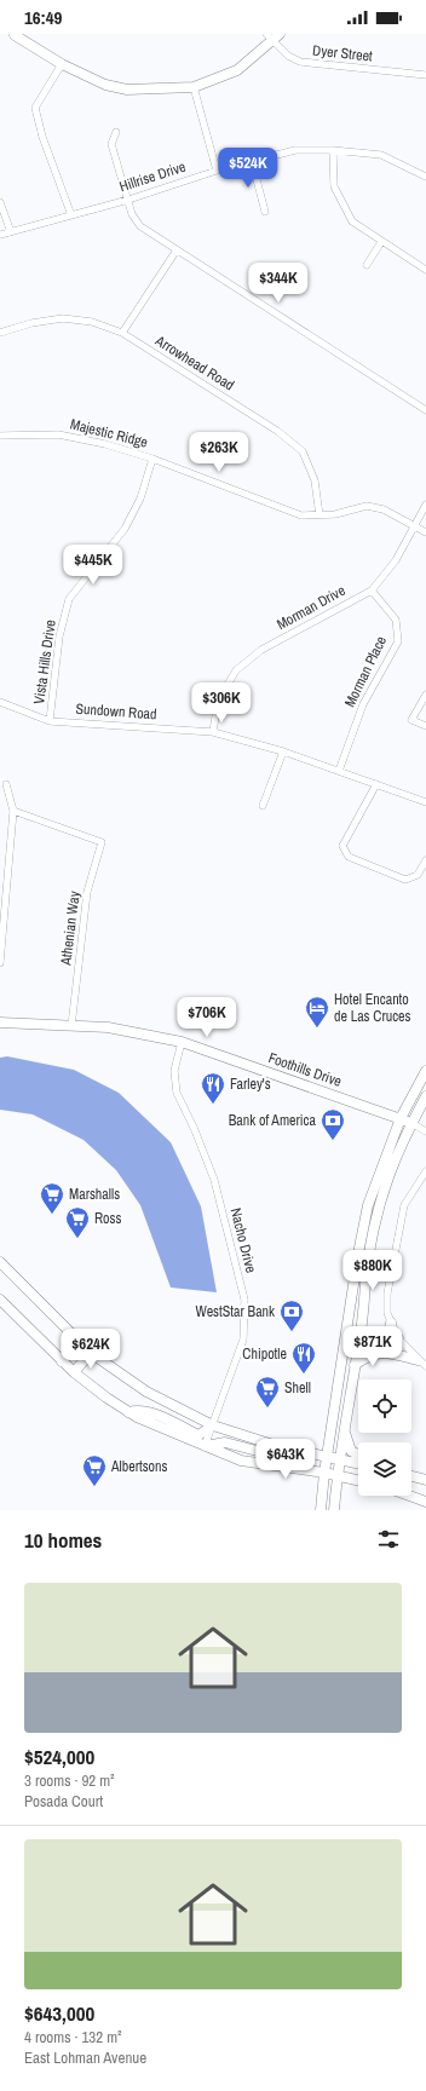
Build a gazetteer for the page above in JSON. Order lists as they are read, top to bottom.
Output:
{
  "streets": {
    "main road": ["Foothills Drive"],
    "street": [
      "Dyer Street",
      "Hillrise Drive",
      "Arrowhead Road",
      "Majestic Ridge",
      "Morman Drive",
      "Vista Hills Drive",
      "Morman Place",
      "Sundown Road",
      "Athenian Way",
      "Nacho Drive"
    ]
  },
  "crossings": [
    ["Arrowhead Road", "Majestic Ridge"],
    ["Majestic Ridge", "Morman Drive"],
    ["Majestic Ridge", "Vista Hills Drive"],
    ["Morman Drive", "Morman Place"],
    ["Morman Drive", "Sundown Road"],
    ["Vista Hills Drive", "Sundown Road"],
    ["Morman Place", "Sundown Road"],
    ["Athenian Way", "Foothills Drive"],
    ["Foothills Drive", "Nacho Drive"]
  ],
  "places": {
    "hotel": ["Hotel Encanto de Las Cruces"],
    "restaurant": ["Farley's", "Chipotle"],
    "bank": ["Bank of America", "WestStar Bank"],
    "supermarket": [
      "Marshalls",
      "Ross",
      "Shell",
      "Albertsons"
    ]
  },
  "page": {
    "status": "16:49",
    "price": [
      "$524K",
      "$344K",
      "$263K",
      "$445K",
      "$306K",
      "$706K",
      "$880K",
      "$871K",
      "$624K",
      "$643K"
    ],
    "heading": "10 homes",
    "list": [
      {
        "name": "$524,000",
        "note": "3 rooms · 92 m² · Posada Court"
      },
      {
        "name": "$643,000",
        "note": "4 rooms · 132 m² · East Lohman Avenue"
      }
    ]
  }
}
